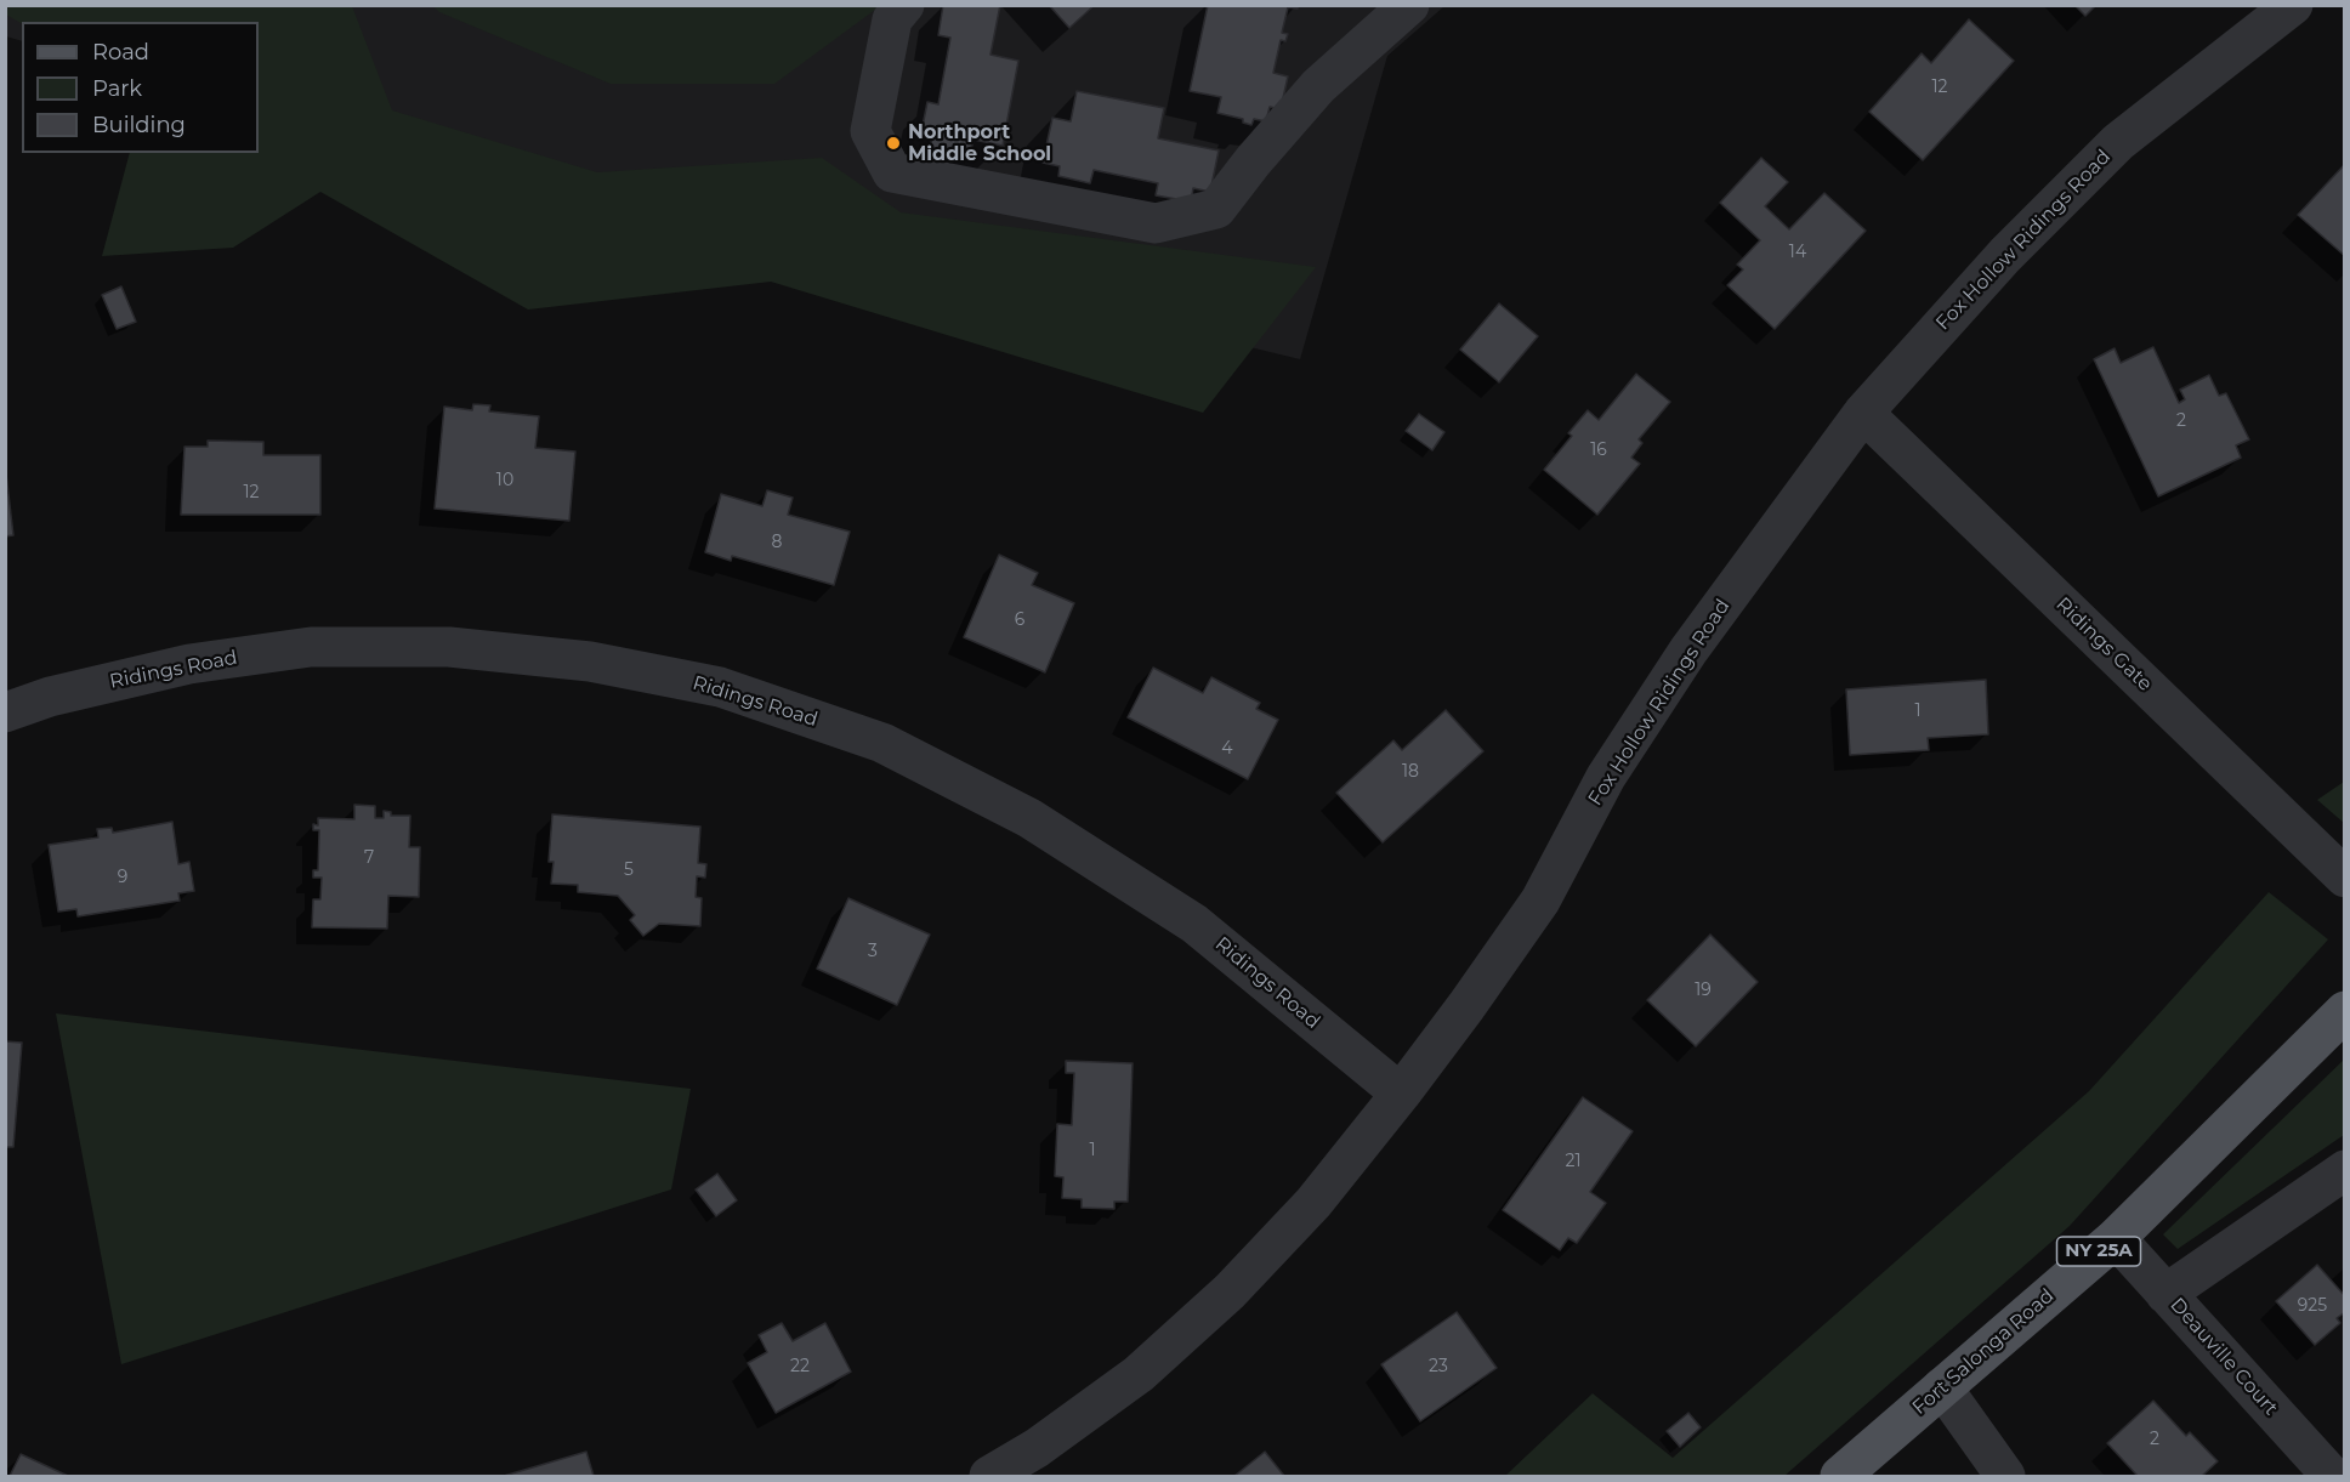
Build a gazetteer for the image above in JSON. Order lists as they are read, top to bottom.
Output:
{
  "streets": {
    "main road": ["NY 25A", "Fort Salonga Road"],
    "street": [
      "Fox Hollow Ridings Road",
      "Ridings Gate",
      "Ridings Road",
      "Deauville Court"
    ]
  },
  "crossings": [
    ["Fox Hollow Ridings Road", "Ridings Gate"],
    ["Fox Hollow Ridings Road", "Ridings Road"],
    ["Fort Salonga Road", "Deauville Court"]
  ],
  "places": ["Northport Middle School"],
  "house_numbers": [
    "12",
    "14",
    "2",
    "16",
    "10",
    "12",
    "8",
    "6",
    "1",
    "4",
    "18",
    "7",
    "5",
    "9",
    "3",
    "19",
    "1",
    "21",
    "925",
    "22",
    "23",
    "2"
  ],
  "legend": ["Road", "Park", "Building"]
}
